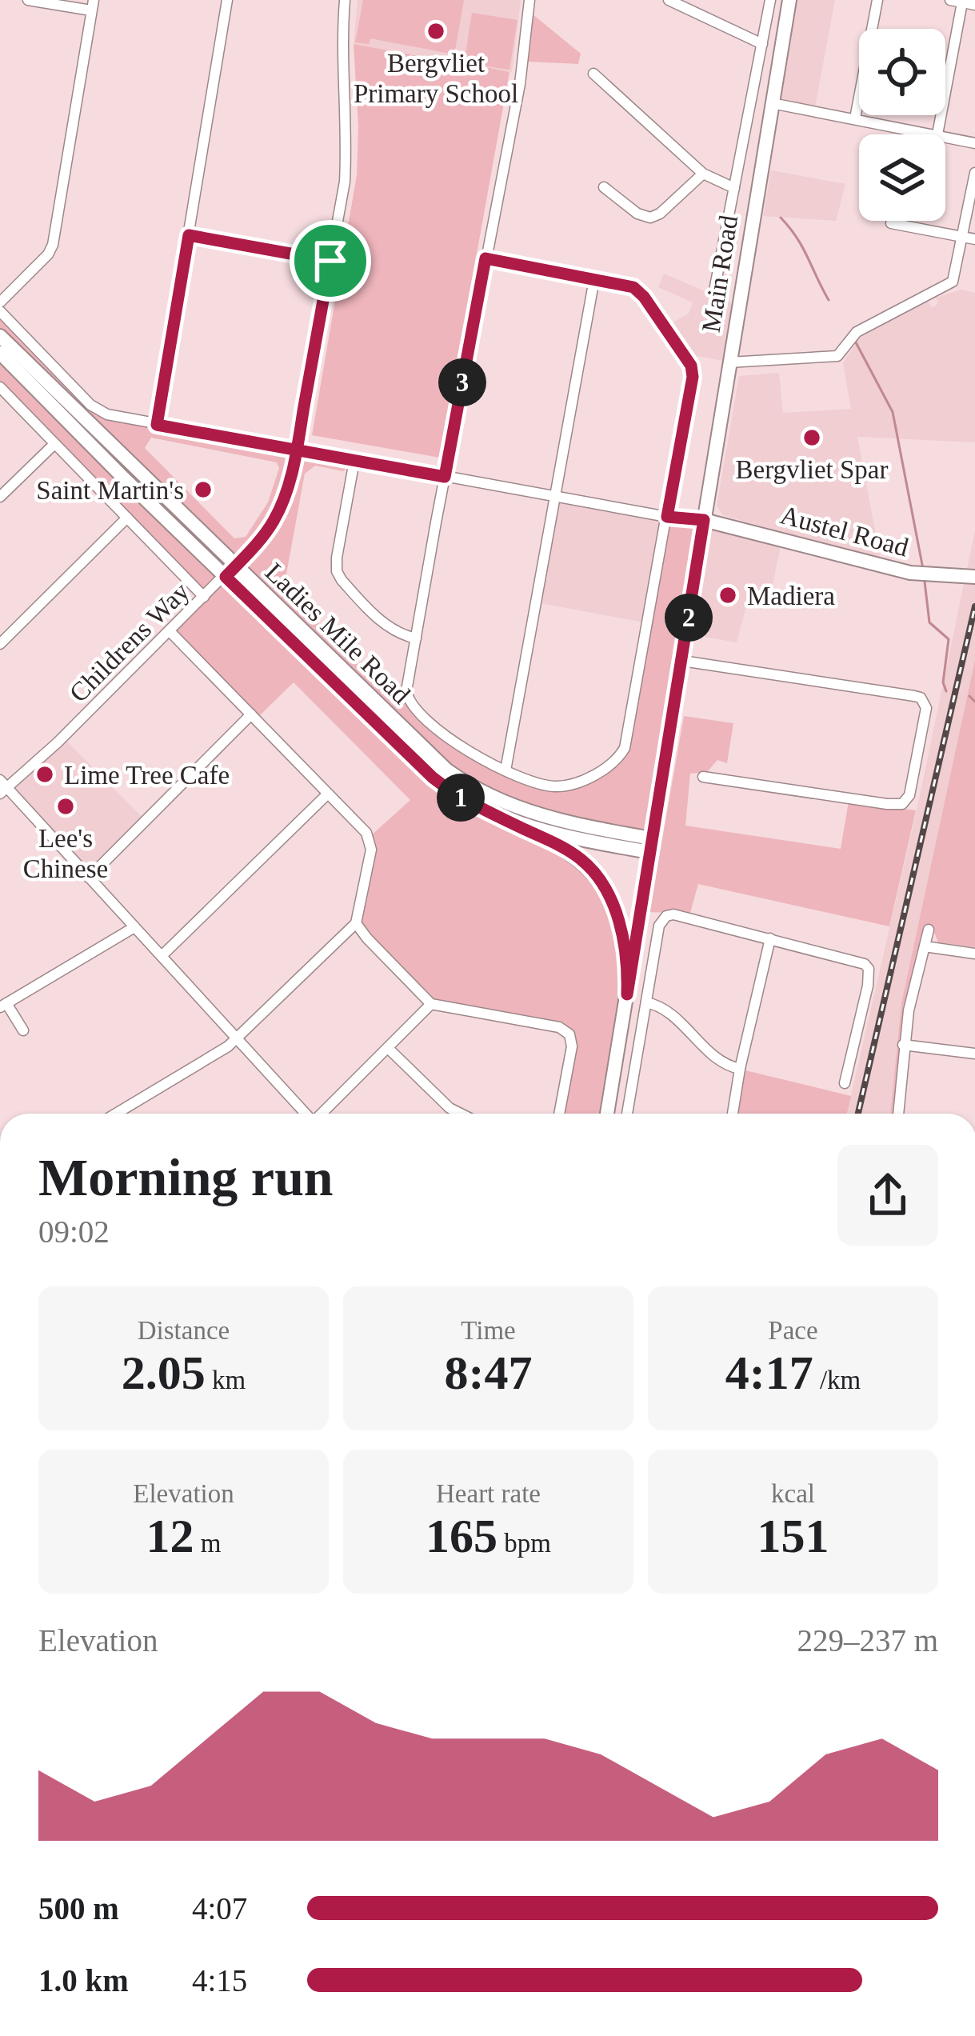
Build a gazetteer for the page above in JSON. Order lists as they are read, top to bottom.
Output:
{
  "streets": {
    "main road": ["Main Road", "Austel Road", "Ladies Mile Road"],
    "street": ["Childrens Way"]
  },
  "crossings": [
    ["Main Road", "Austel Road"],
    ["Main Road", "Ladies Mile Road"],
    ["Ladies Mile Road", "Childrens Way"]
  ],
  "places": [
    "Bergvliet Primary School",
    "Bergvliet Spar",
    "Saint Martin's",
    "Madiera",
    "Lime Tree Cafe",
    "Lee's Chinese"
  ],
  "page": {
    "pins": ["3", "2", "1"],
    "heading": ["Morning run", "09:02"],
    "stats": [
      ["Distance", "2.05 km"],
      ["Time", "8:47"],
      ["Pace", "4:17 /km"],
      ["Elevation", "12 m"],
      ["Heart rate", "165 bpm"],
      ["kcal", "151"]
    ],
    "chart": ["Elevation", "229–237 m"],
    "list": [
      {
        "name": "500 m",
        "note": "4:07"
      },
      {
        "name": "1.0 km",
        "note": "4:15"
      }
    ]
  }
}
